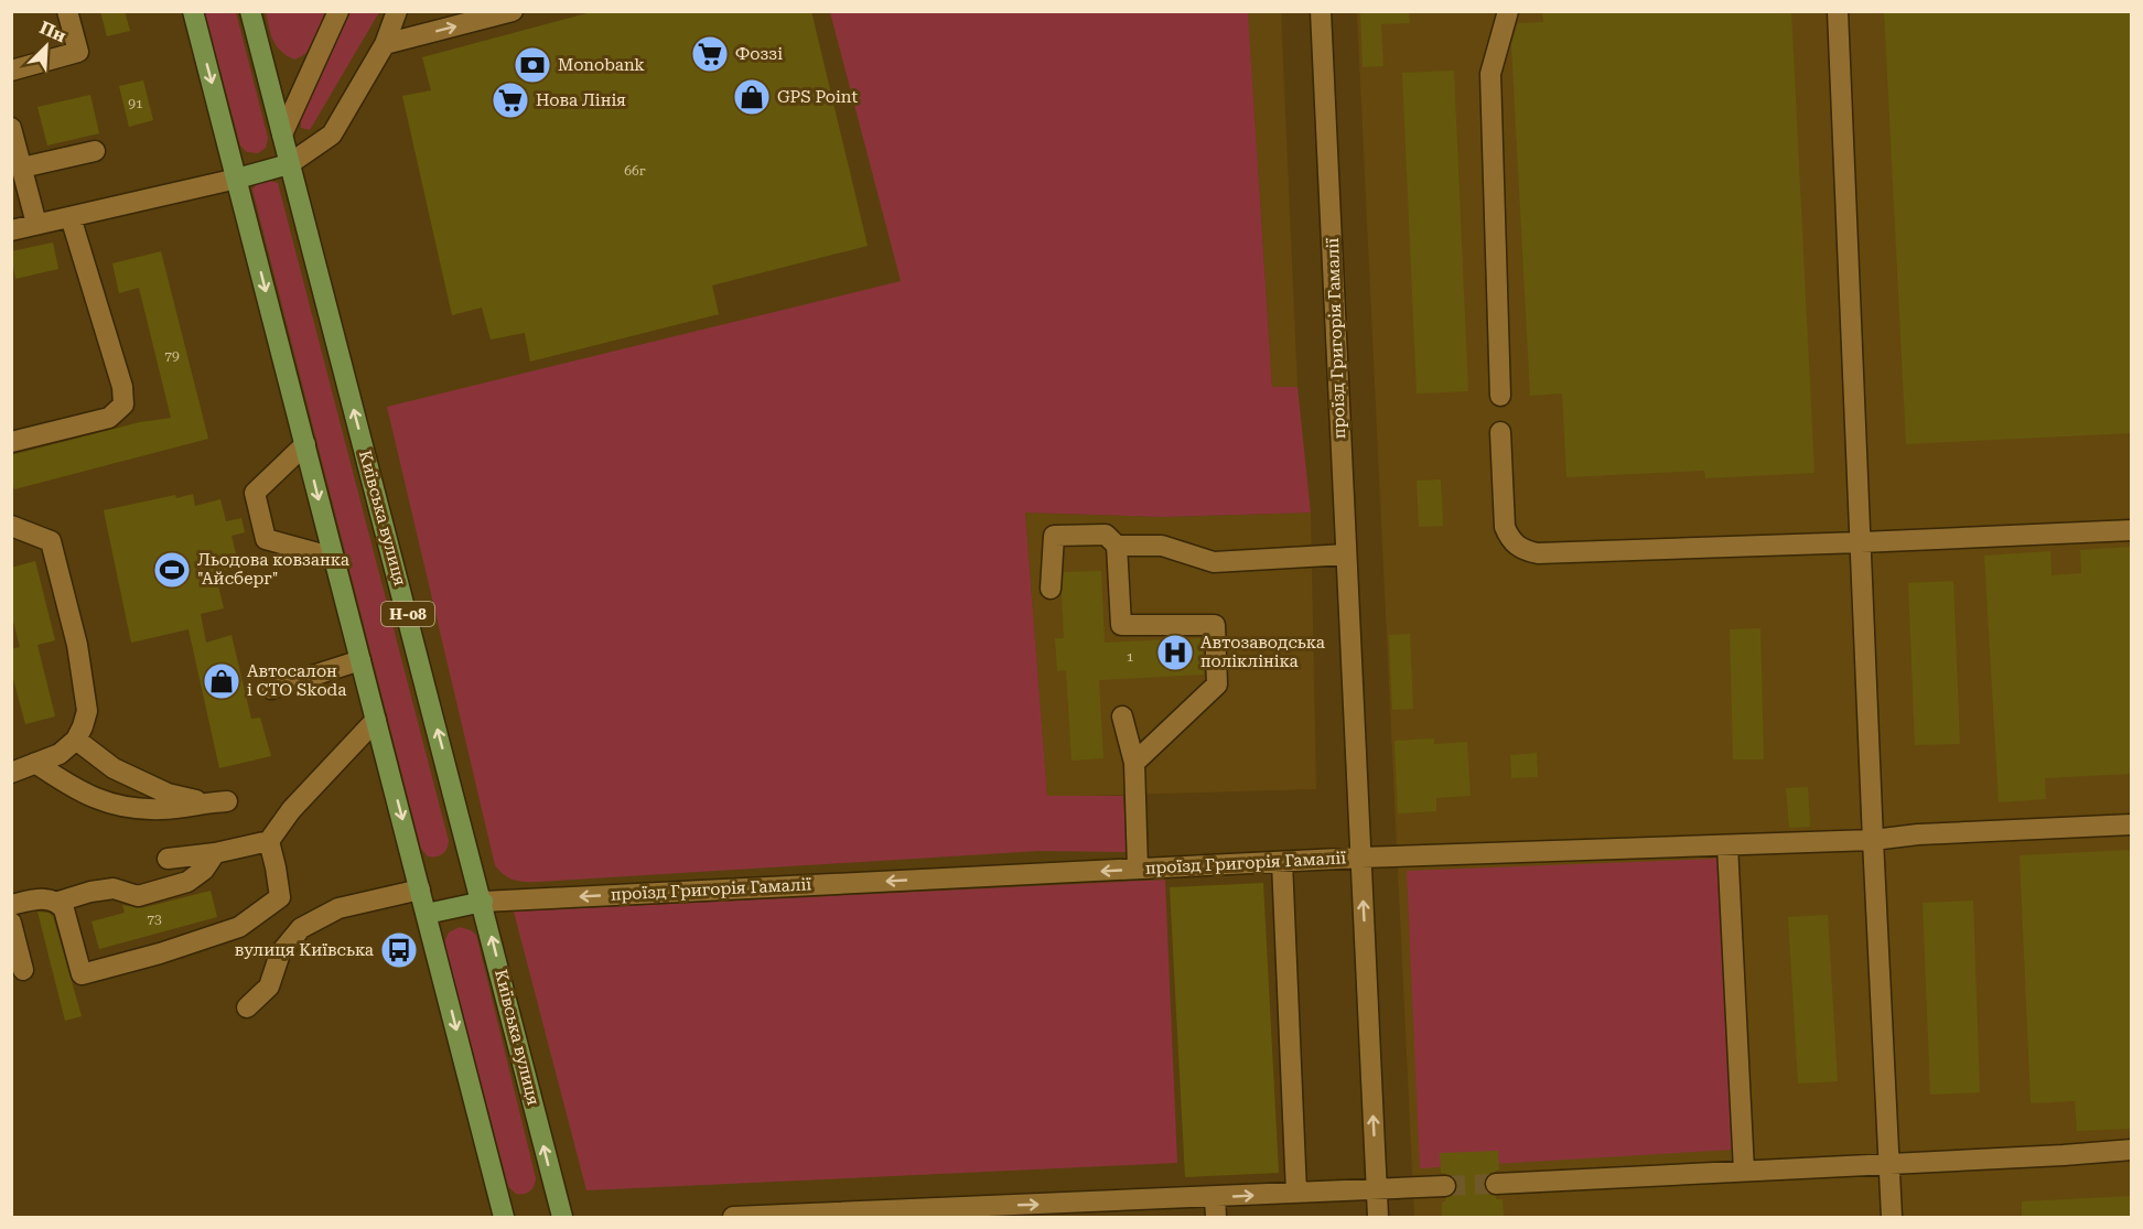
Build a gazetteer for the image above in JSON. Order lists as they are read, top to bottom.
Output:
{
  "streets": {
    "main road": ["Київська вулиця", "Н-08"],
    "street": ["проїзд Григорія Гамалії"]
  },
  "crossings": [
    ["проїзд Григорія Гамалії", "Київська вулиця"]
  ],
  "one_way": ["проїзд Григорія Гамалії"],
  "places": {
    "supermarket": ["Фоззі", "Нова Лінія"],
    "bank": ["Monobank"],
    "shop": ["GPS Point", "Автосалон і СТО Skoda"],
    "sports": ["Льодова ковзанка \"Айсберг\""],
    "hospital": ["Автозаводська поліклініка"],
    "bus stop": ["вулиця Київська"]
  },
  "house_numbers": [
    "91",
    "66г",
    "79",
    "1",
    "73"
  ],
  "north": "top right"
}
